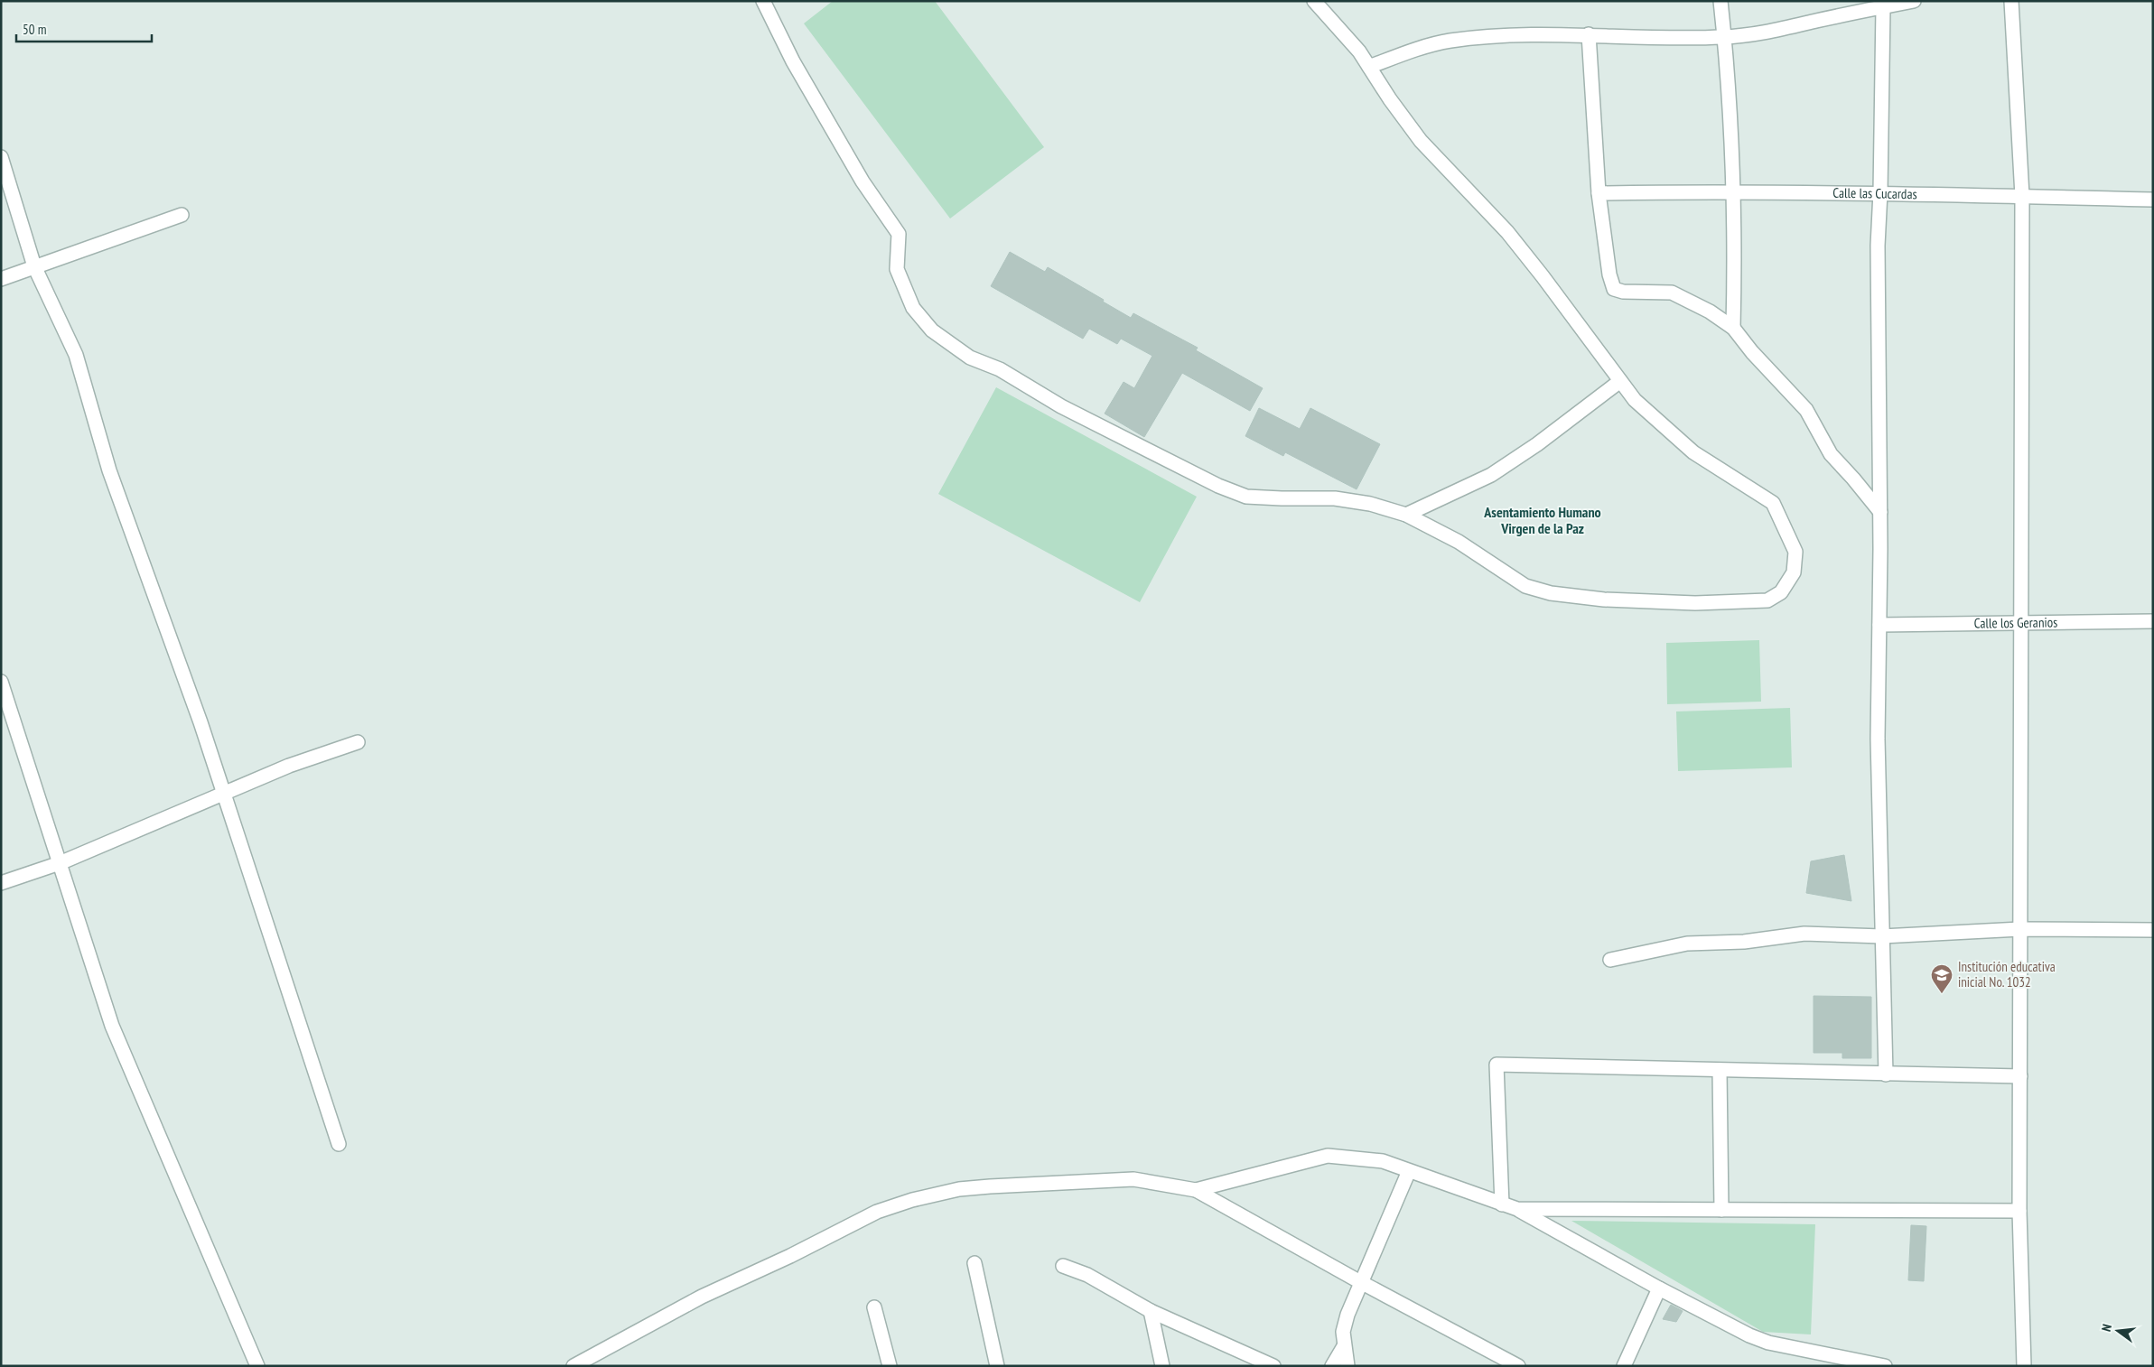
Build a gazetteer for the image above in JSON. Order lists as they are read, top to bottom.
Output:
{
  "streets": {
    "street": ["Calle las Cucardas", "Calle los Geranios"]
  },
  "districts": ["Asentamiento Humano Virgen de la Paz"],
  "places": {
    "school or university": ["Institución educativa inicial No. 1032"]
  },
  "scale_bar": "50 m",
  "north": "left"
}
